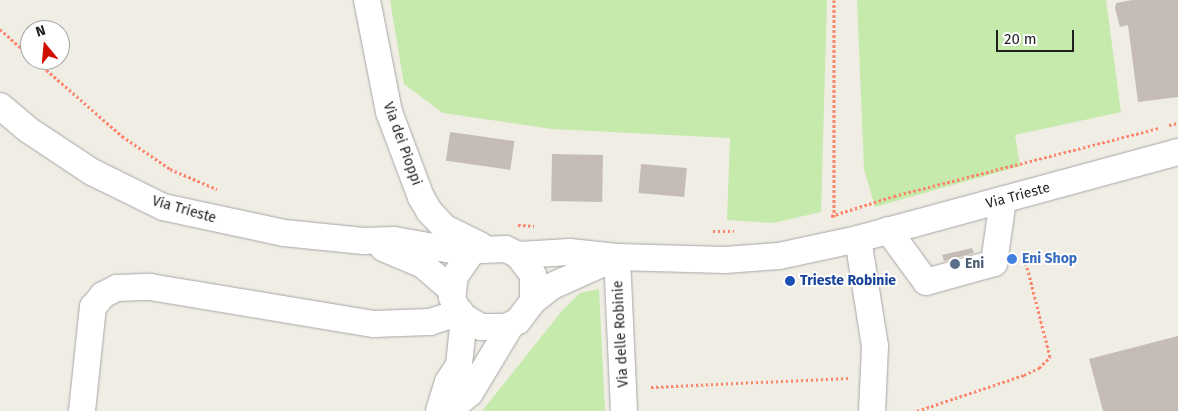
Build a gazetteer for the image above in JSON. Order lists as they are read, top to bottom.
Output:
{
  "streets": {
    "street": ["Via dei Pioppi", "Via Trieste", "Via delle Robinie"]
  },
  "crossings": [
    ["Via dei Pioppi", "Via Trieste"],
    ["Via Trieste", "Via delle Robinie"]
  ],
  "places": ["Eni Shop", "Eni", "Trieste Robinie"],
  "scale_bar": "20 m",
  "north": "top"
}
